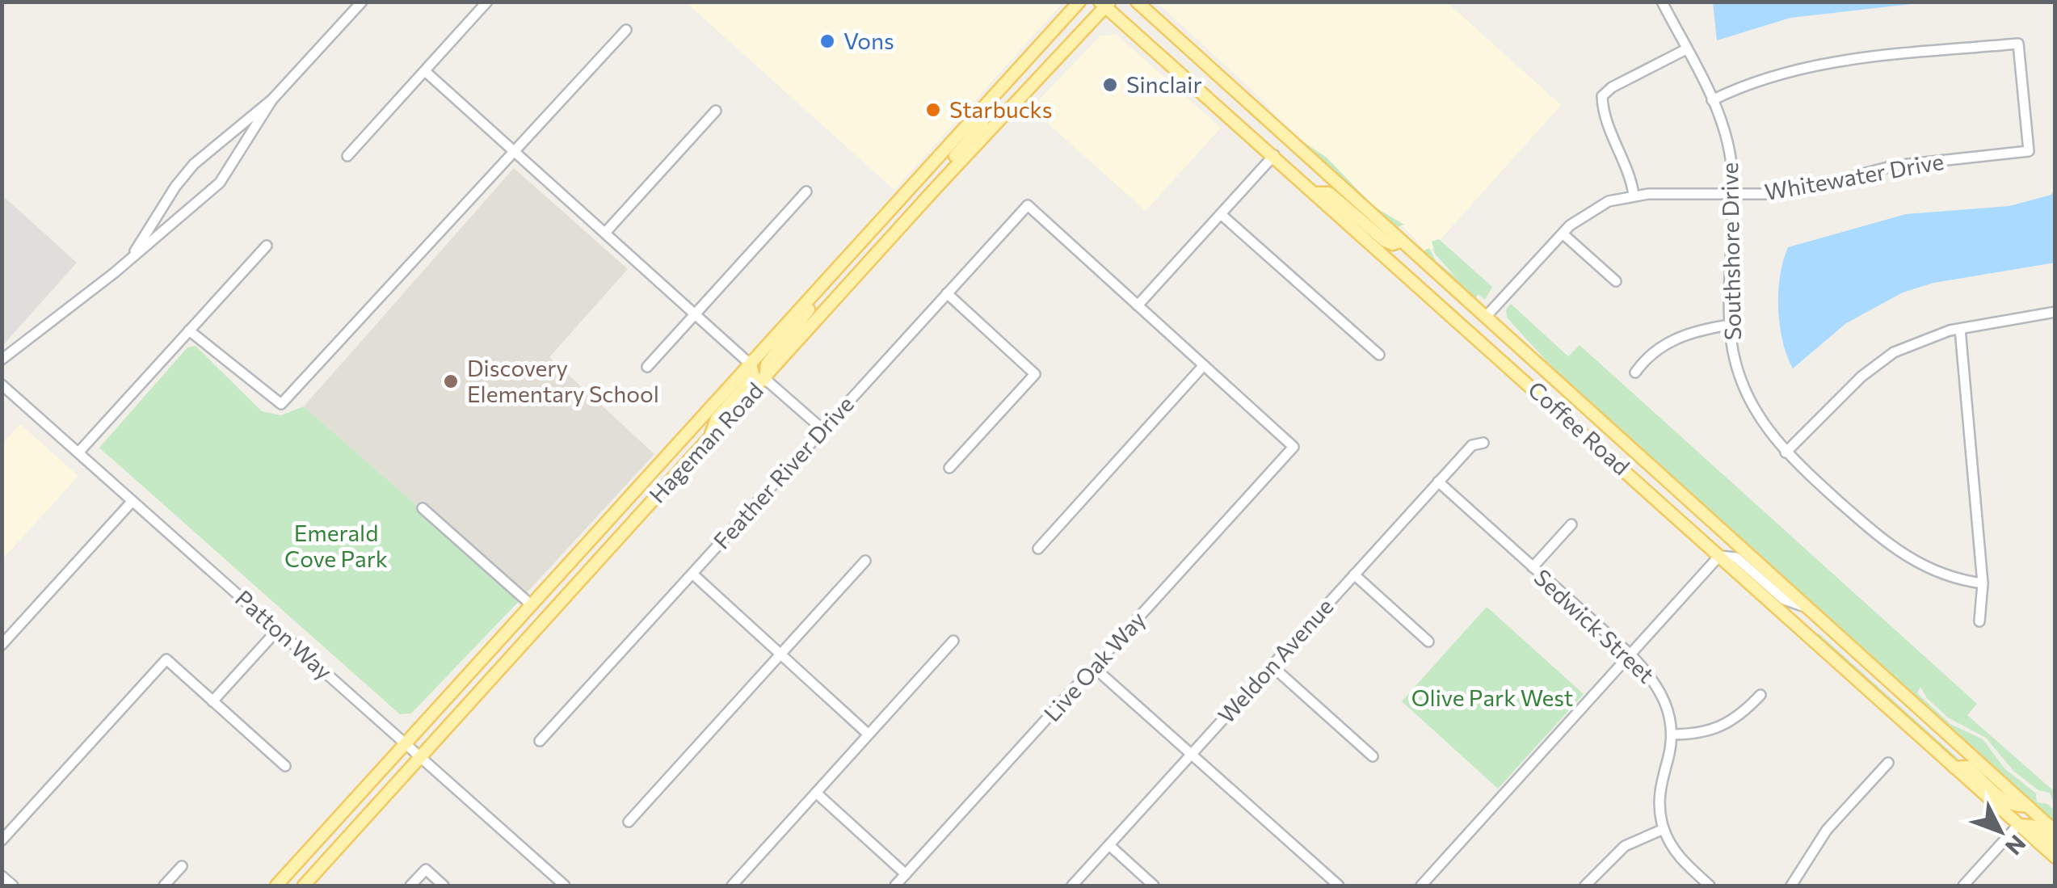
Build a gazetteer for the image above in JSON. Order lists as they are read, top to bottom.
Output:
{
  "streets": {
    "main road": ["Coffee Road", "Hageman Road"],
    "street": [
      "Whitewater Drive",
      "Southshore Drive",
      "Feather River Drive",
      "Sedwick Street",
      "Patton Way",
      "Weldon Avenue",
      "Live Oak Way"
    ]
  },
  "crossings": [
    ["Whitewater Drive", "Southshore Drive"],
    ["Whitewater Drive", "Coffee Road"],
    ["Coffee Road", "Hageman Road"],
    ["Hageman Road", "Patton Way"],
    ["Sedwick Street", "Weldon Avenue"]
  ],
  "parks": ["Emerald Cove Park", "Olive Park West"],
  "places": [
    "Vons",
    "Sinclair",
    "Starbucks",
    "Discovery Elementary School"
  ],
  "north": "bottom right"
}
